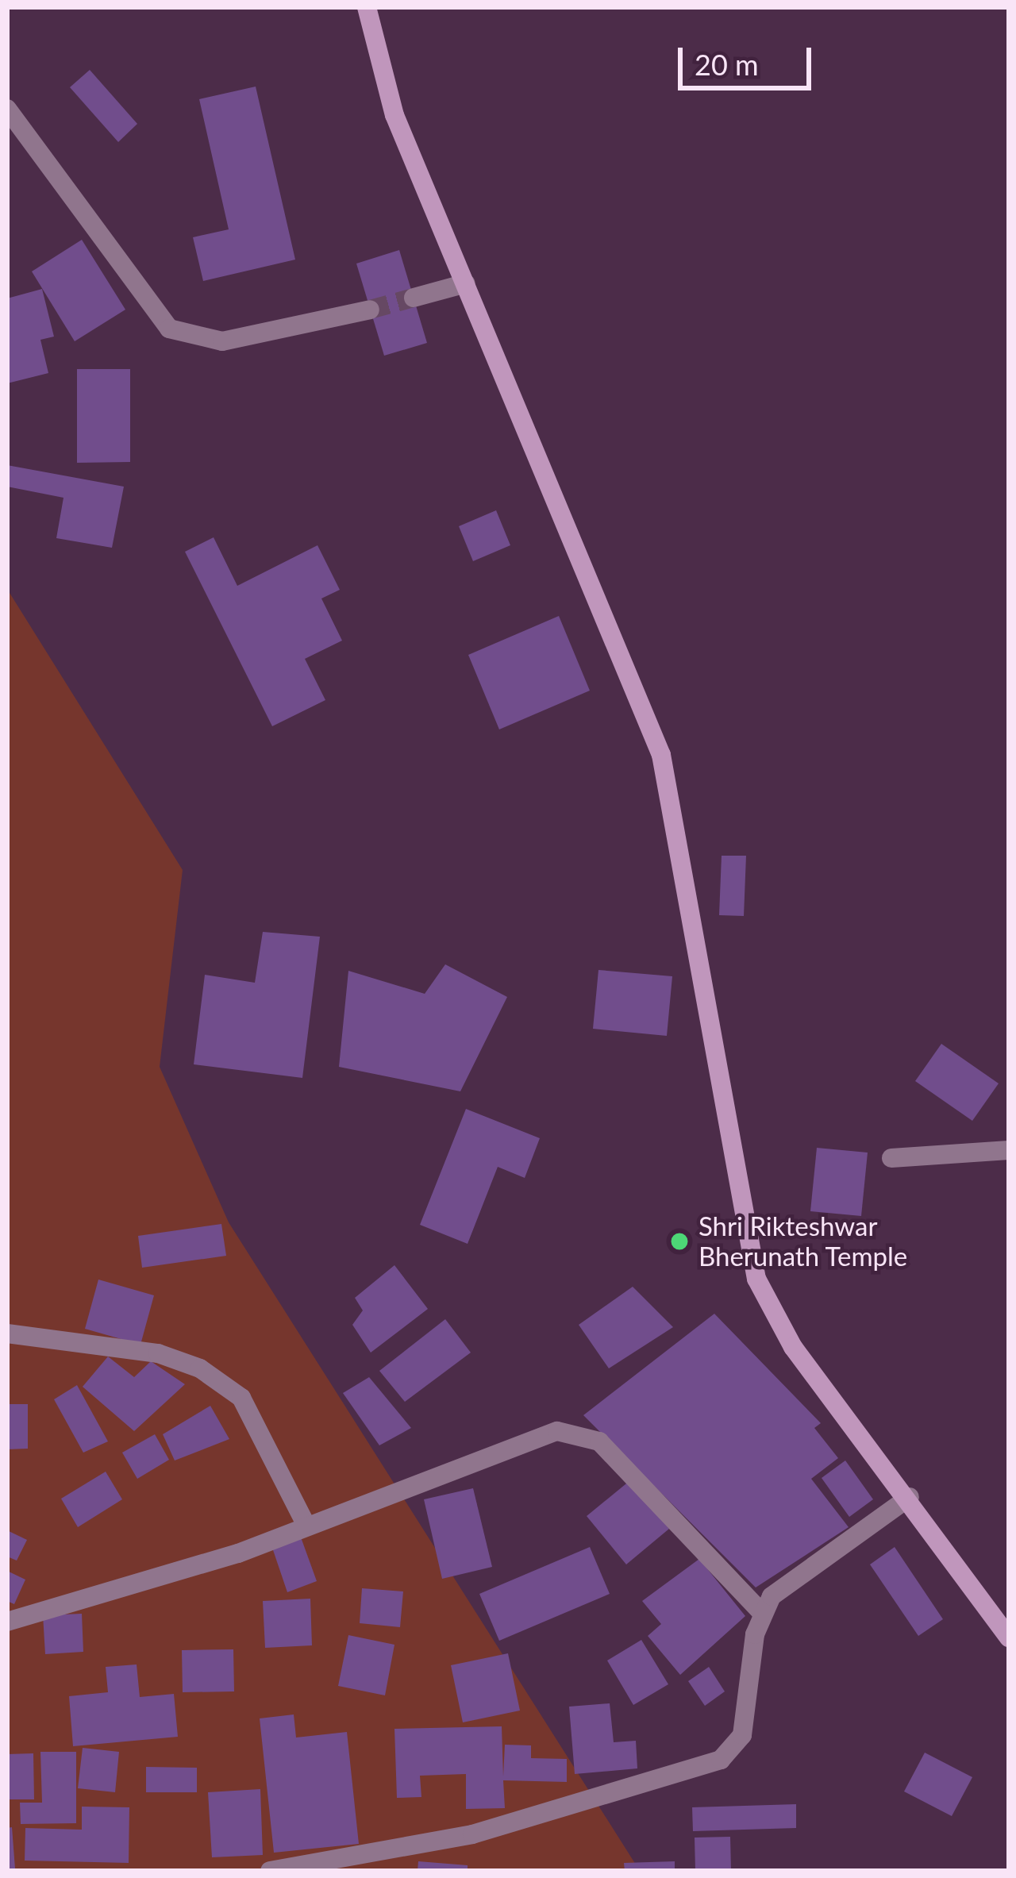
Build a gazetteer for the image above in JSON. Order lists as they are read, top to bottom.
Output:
{
  "places": ["Shri Rikteshwar Bherunath Temple"],
  "scale_bar": "20 m"
}
